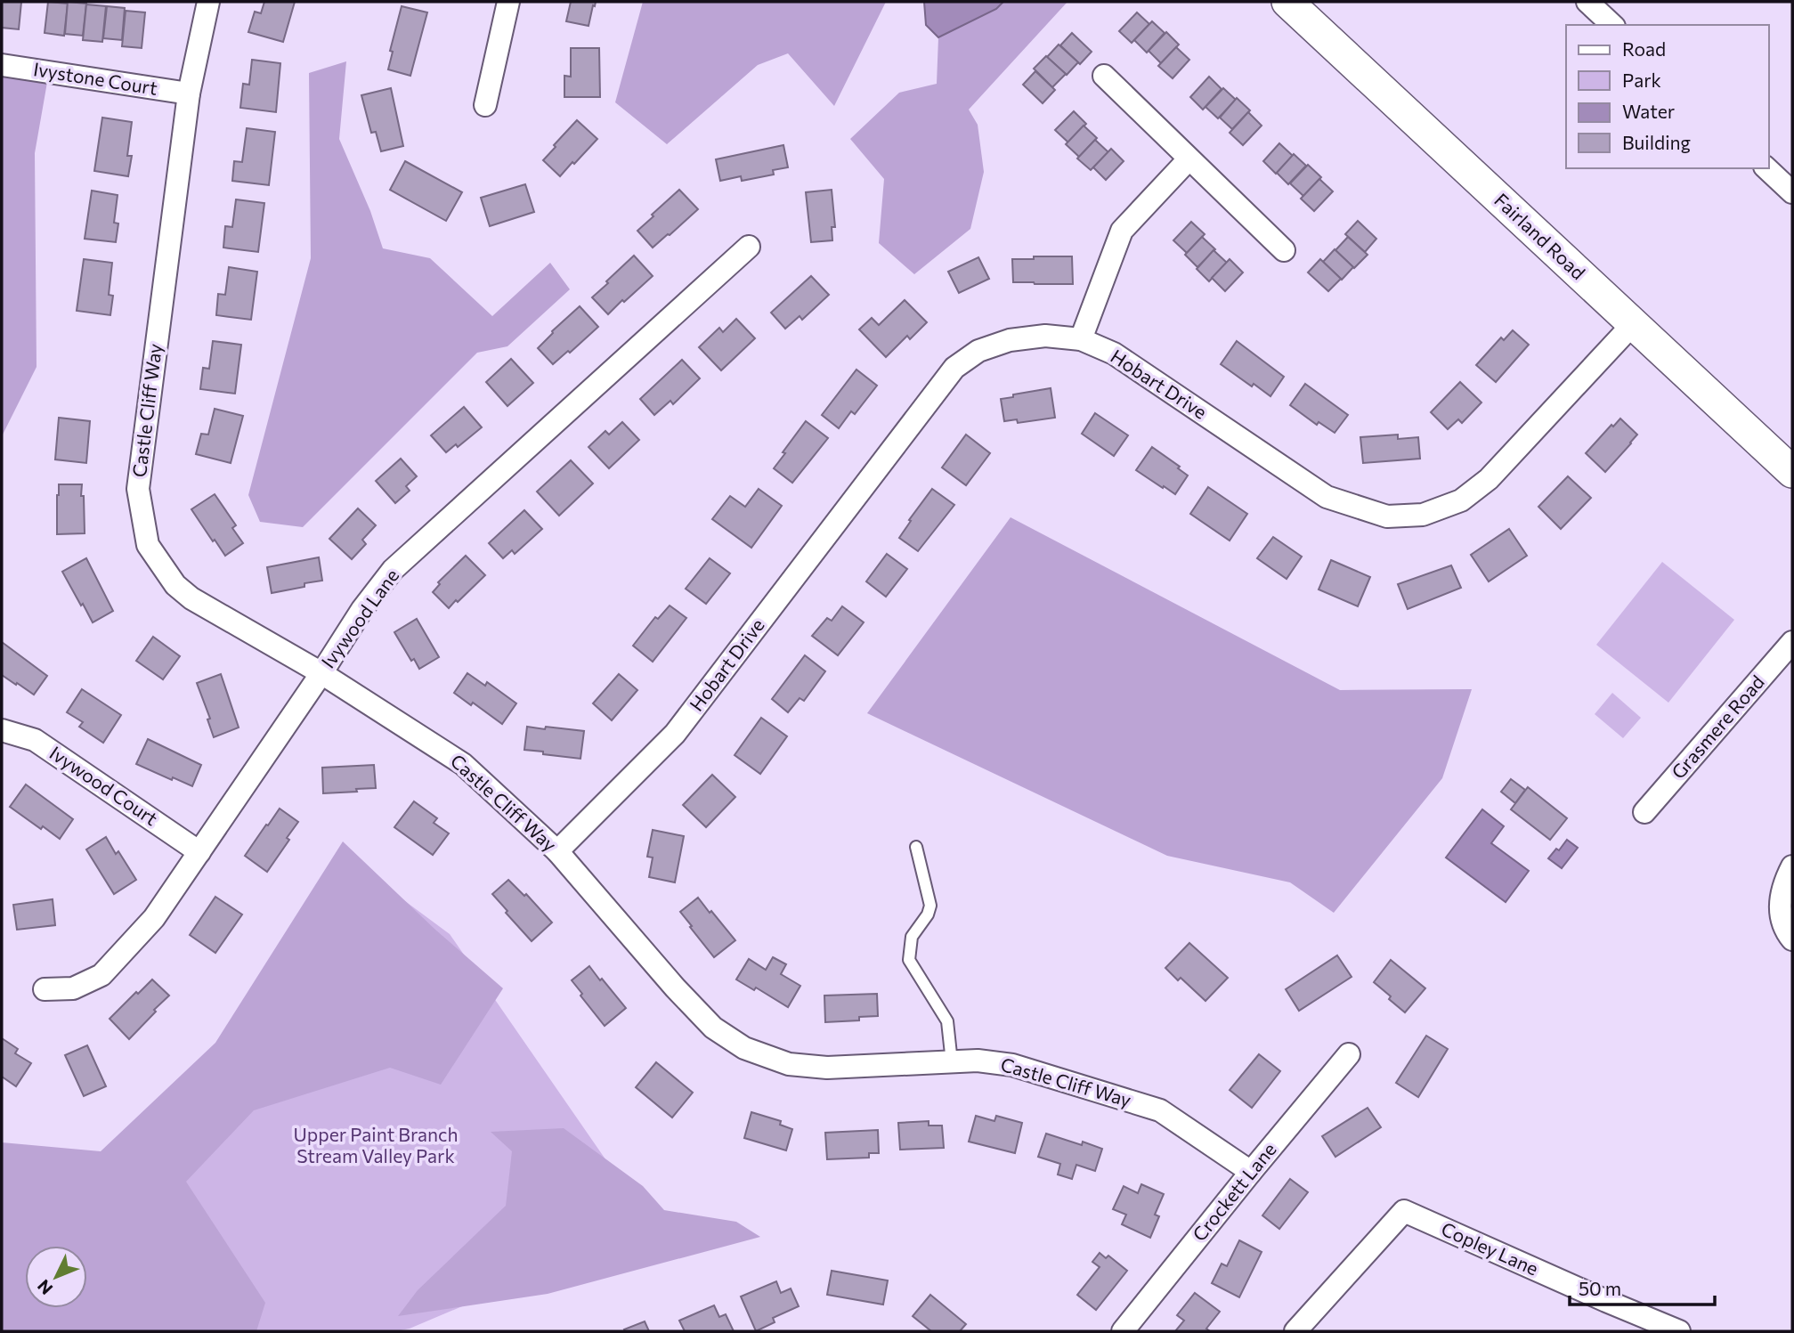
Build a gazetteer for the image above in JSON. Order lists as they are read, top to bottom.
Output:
{
  "streets": {
    "main road": ["Fairland Road"],
    "street": [
      "Ivystone Court",
      "Hobart Drive",
      "Castle Cliff Way",
      "Ivywood Lane",
      "Grasmere Road",
      "Ivywood Court",
      "Crockett Lane",
      "Copley Lane"
    ]
  },
  "crossings": [
    ["Ivystone Court", "Castle Cliff Way"],
    ["Fairland Road", "Hobart Drive"],
    ["Hobart Drive", "Castle Cliff Way"],
    ["Castle Cliff Way", "Ivywood Lane"],
    ["Castle Cliff Way", "Crockett Lane"],
    ["Ivywood Lane", "Ivywood Court"]
  ],
  "parks": ["Upper Paint Branch Stream Valley Park"],
  "legend": [
    "Road",
    "Park",
    "Water",
    "Building"
  ],
  "scale_bar": "50 m",
  "north": "bottom left"
}
